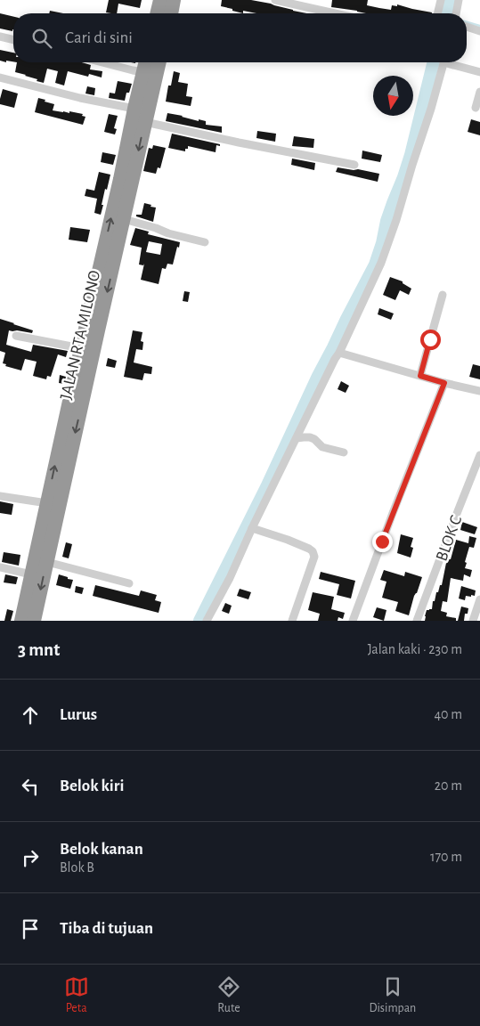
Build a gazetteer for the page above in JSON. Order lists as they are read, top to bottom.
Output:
{
  "streets": {
    "highway": ["JALAN RTA MILONO"],
    "street": ["BLOK C"]
  },
  "north": "bottom",
  "page": {
    "search": "Cari di sini",
    "heading": ["3 mnt", "Jalan kaki · 230 m"],
    "list": [
      ["Lurus", "40 m"],
      ["Belok kiri", "20 m"],
      ["Belok kanan", "Blok B", "170 m"],
      "Tiba di tujuan"
    ],
    "nav": ["Peta", "Rute", "Disimpan"]
  }
}
